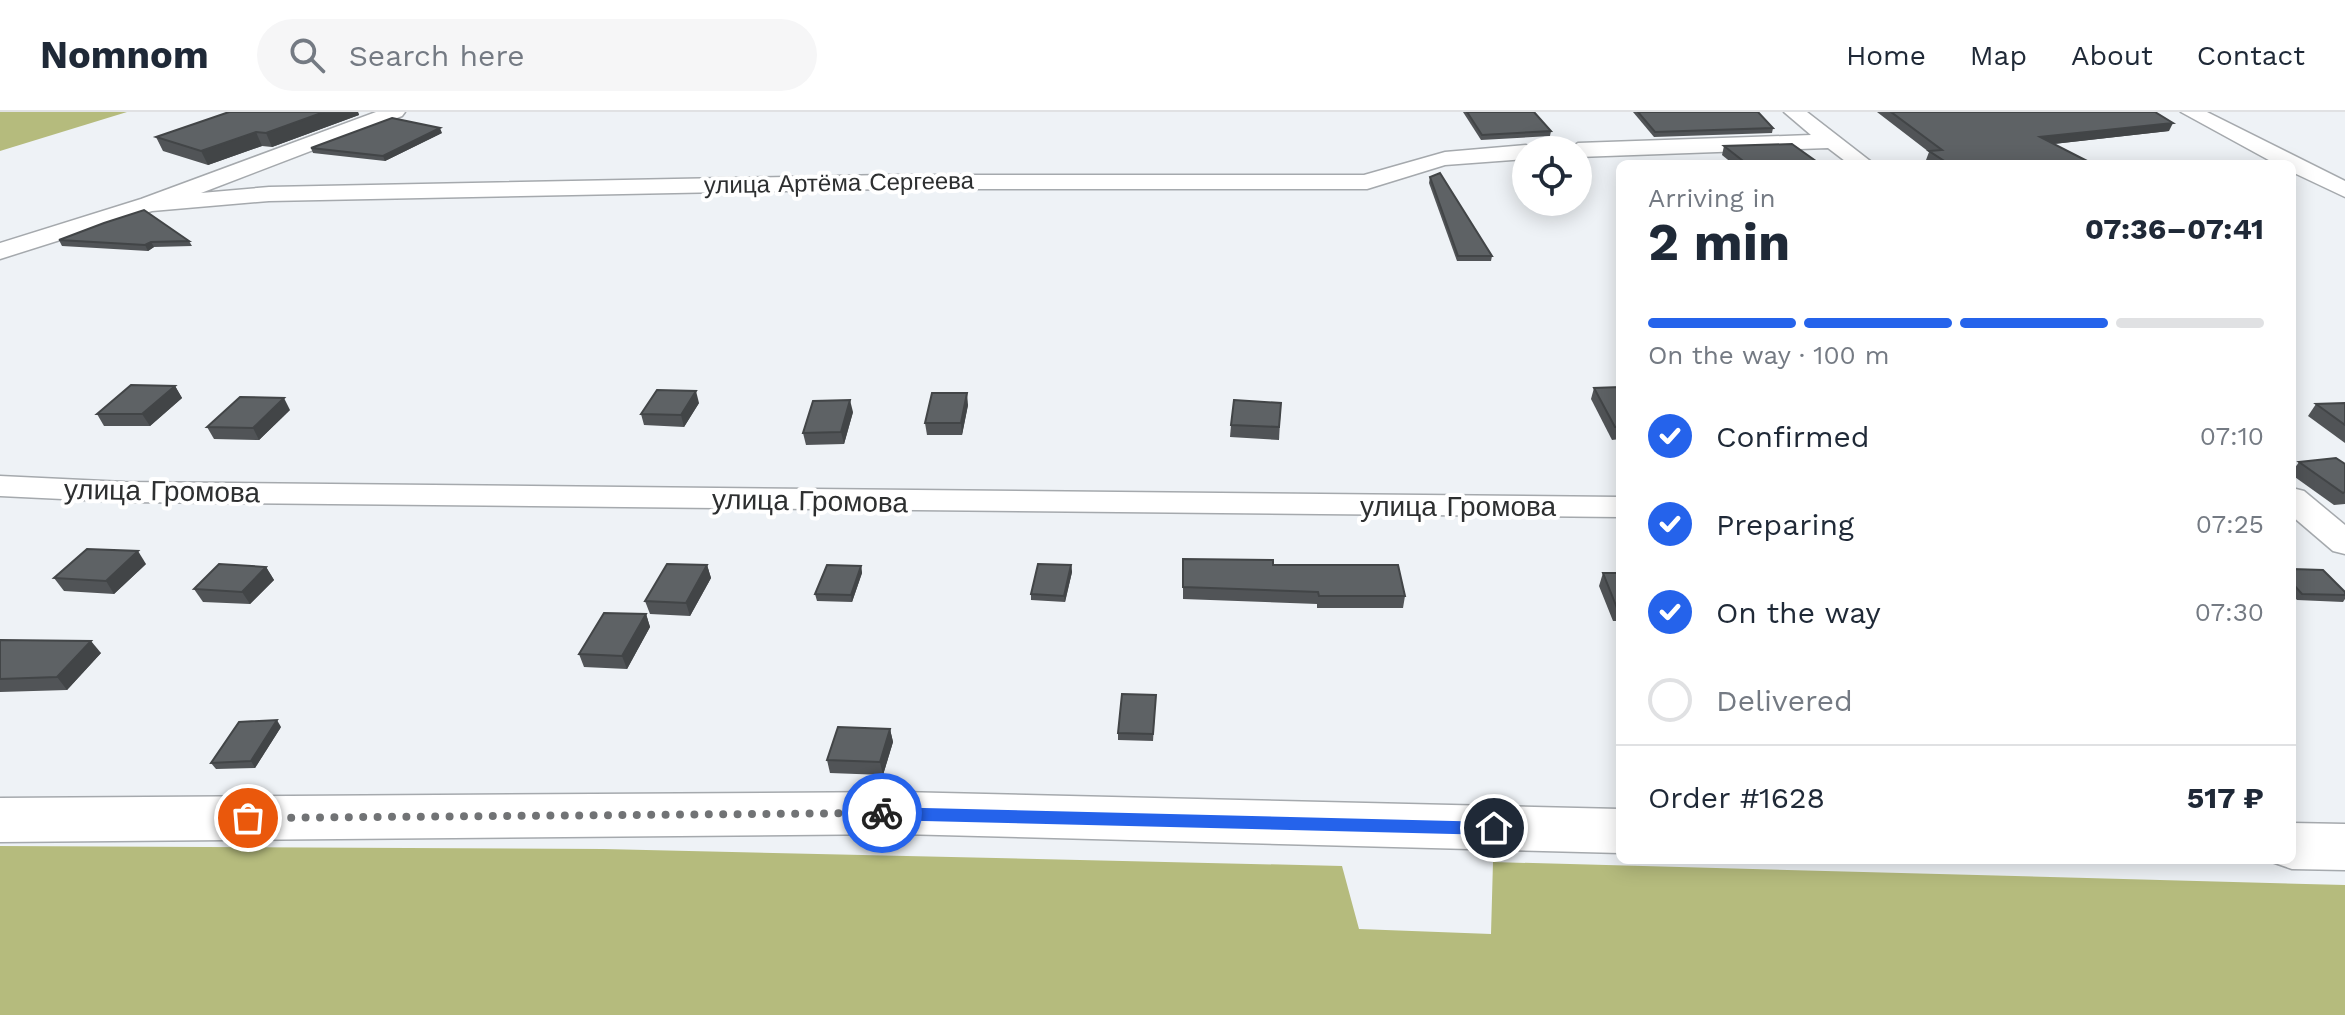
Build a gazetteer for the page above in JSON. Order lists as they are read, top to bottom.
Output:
{
  "streets": {
    "street": ["улица Артёма Сергеева", "улица Громова"]
  },
  "page": {
    "header": "Nomnom",
    "search": "Search here",
    "nav": [
      "Home",
      "Map",
      "About",
      "Contact"
    ],
    "heading": ["2 min", "Arriving in", "07:36–07:41"],
    "panel": ["Order #1628", "517 ₽"],
    "bar": "On the way · 100 m",
    "list": [
      ["Confirmed", "07:10"],
      ["Preparing", "07:25"],
      ["On the way", "07:30"],
      "Delivered"
    ]
  }
}
